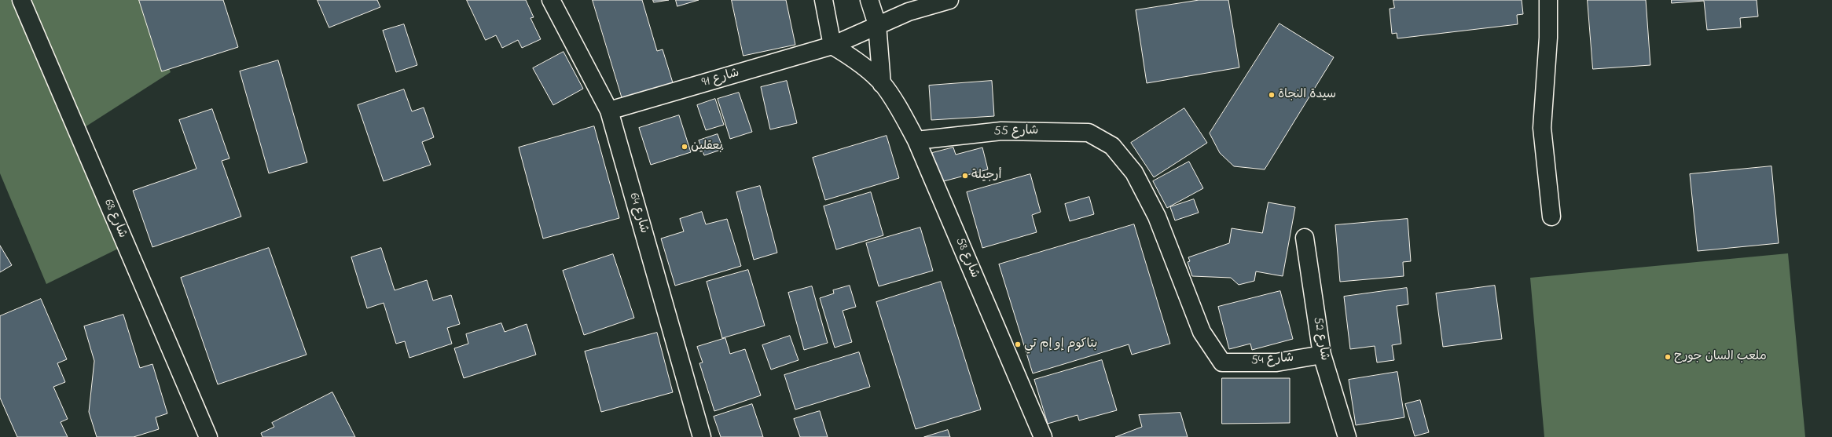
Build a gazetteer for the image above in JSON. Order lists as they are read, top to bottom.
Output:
{
  "streets": {
    "street": [
      "شارع 91",
      "شارع 55",
      "شارع 64",
      "شارع 68",
      "شارع 58",
      "شارع 52",
      "شارع 54"
    ]
  },
  "crossings": [
    ["شارع 91", "شارع 64"],
    ["شارع 91", "شارع 58"],
    ["شارع 55", "شارع 58"],
    ["شارع 55", "شارع 54"],
    ["شارع 52", "شارع 54"]
  ],
  "places": [
    "سيدة النجاة",
    "بعقلين",
    "أرجيلة",
    "بتاكوم إو إم تي",
    "ملعب السان جورج"
  ]
}
